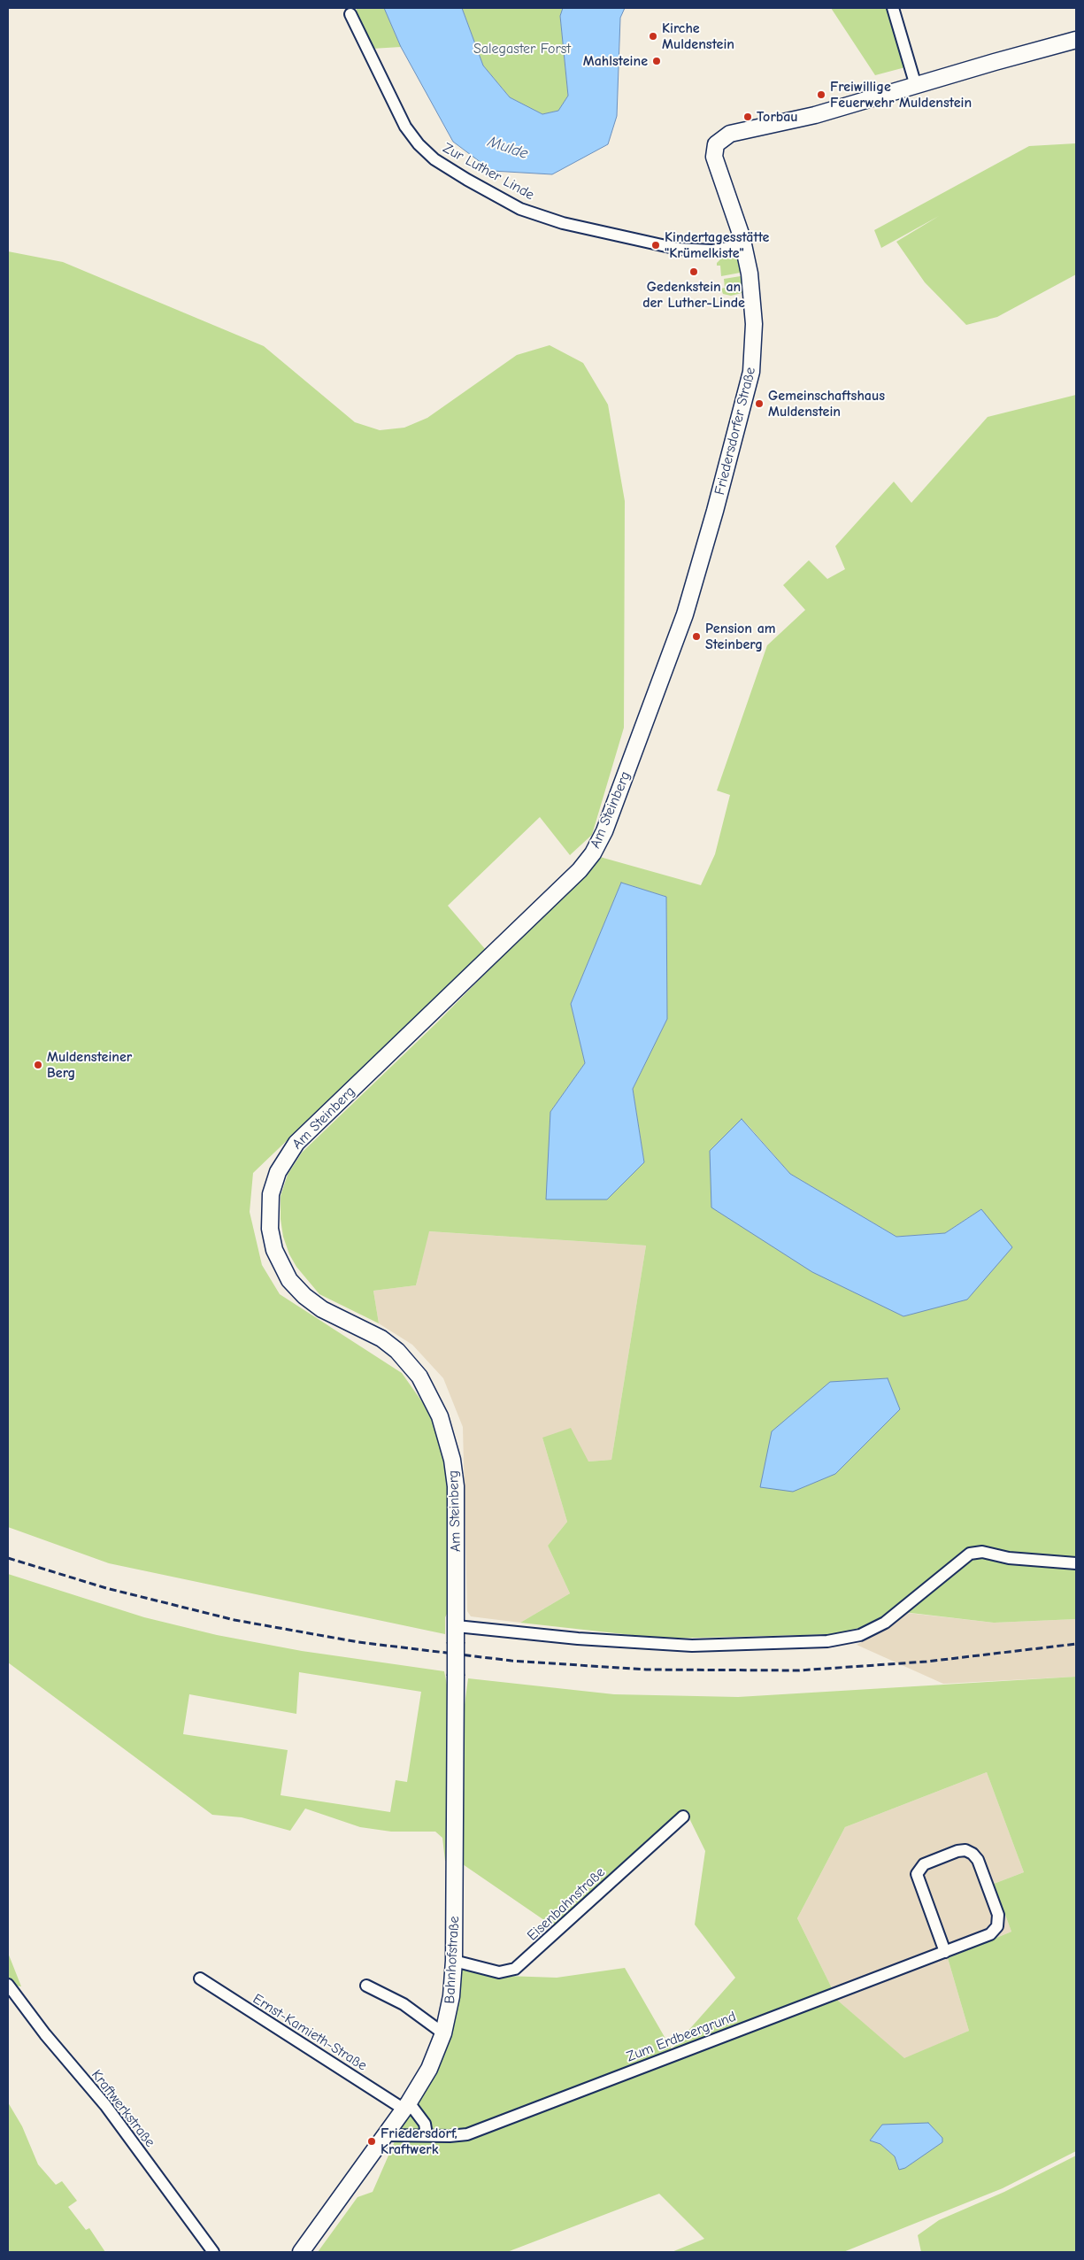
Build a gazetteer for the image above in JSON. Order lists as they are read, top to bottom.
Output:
{
  "streets": {
    "main road": ["Friedersdorfer Straße", "Am Steinberg", "Bahnhofstraße"],
    "street": [
      "Zur Luther Linde",
      "Eisenbahnstraße",
      "Ernst-Kamieth-Straße",
      "Zum Erdbeergrund",
      "Kraftwerkstraße"
    ]
  },
  "crossings": [
    ["Zur Luther Linde", "Friedersdorfer Straße"],
    ["Friedersdorfer Straße", "Am Steinberg"],
    ["Am Steinberg", "Bahnhofstraße"],
    ["Eisenbahnstraße", "Bahnhofstraße"],
    ["Bahnhofstraße", "Ernst-Kamieth-Straße"],
    ["Bahnhofstraße", "Zum Erdbeergrund"]
  ],
  "water": ["Mulde"],
  "parks": ["Salegaster Forst"],
  "places": [
    "Kirche Muldenstein",
    "Mahlsteine",
    "Freiwillige Feuerwehr Muldenstein",
    "Torbau",
    "Kindertagesstätte \"Krümelkiste\"",
    "Gedenkstein an der Luther-Linde",
    "Gemeinschaftshaus Muldenstein",
    "Pension am Steinberg",
    "Muldensteiner Berg",
    "Friedersdorf, Kraftwerk"
  ]
}
